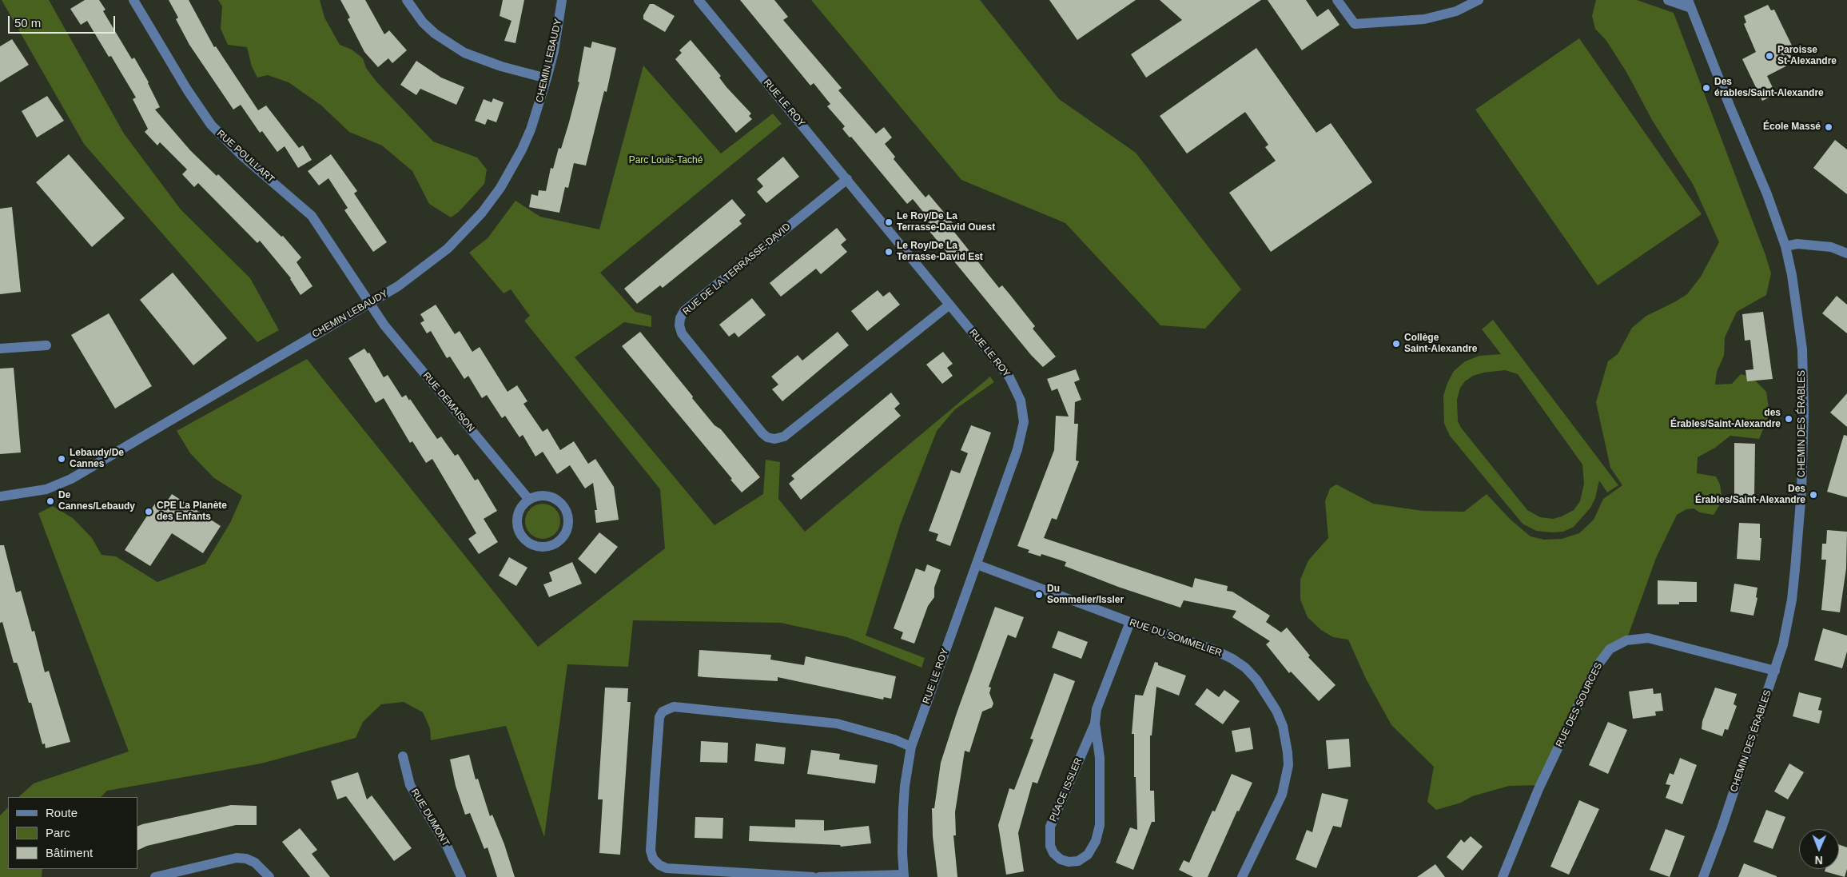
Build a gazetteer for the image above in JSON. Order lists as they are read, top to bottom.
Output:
{
  "streets": {
    "street": [
      "CHEMIN LEBAUDY",
      "RUE LE ROY",
      "RUE POULLART",
      "RUE DE LA TERRASSE-DAVID",
      "RUE DEMAISON",
      "CHEMIN DES ÉRABLES",
      "RUE DU SOMMELIER",
      "RUE DES SOURCES",
      "PLACE ISSLER",
      "RUE DUMONT"
    ]
  },
  "crossings": [
    ["CHEMIN LEBAUDY", "RUE POULLART"],
    ["CHEMIN LEBAUDY", "RUE DEMAISON"],
    ["RUE LE ROY", "RUE DE LA TERRASSE-DAVID"],
    ["RUE LE ROY", "RUE DU SOMMELIER"],
    ["RUE POULLART", "RUE DEMAISON"],
    ["CHEMIN DES ÉRABLES", "RUE DES SOURCES"],
    ["RUE DU SOMMELIER", "PLACE ISSLER"]
  ],
  "parks": ["Parc Louis-Taché"],
  "places": [
    "Paroisse St-Alexandre",
    "Des érables/Saint-Alexandre",
    "École Massé",
    "Le Roy/De La Terrasse-David Ouest",
    "Le Roy/De La Terrasse-David Est",
    "Collège Saint-Alexandre",
    "des Érables/Saint-Alexandre",
    "Lebaudy/De Cannes",
    "Des Érables/Saint-Alexandre",
    "De Cannes/Lebaudy",
    "CPE La Planète des Enfants",
    "Du Sommelier/Issler"
  ],
  "legend": ["Route", "Parc", "Bâtiment"],
  "scale_bar": "50 m",
  "north": "bottom"
}
